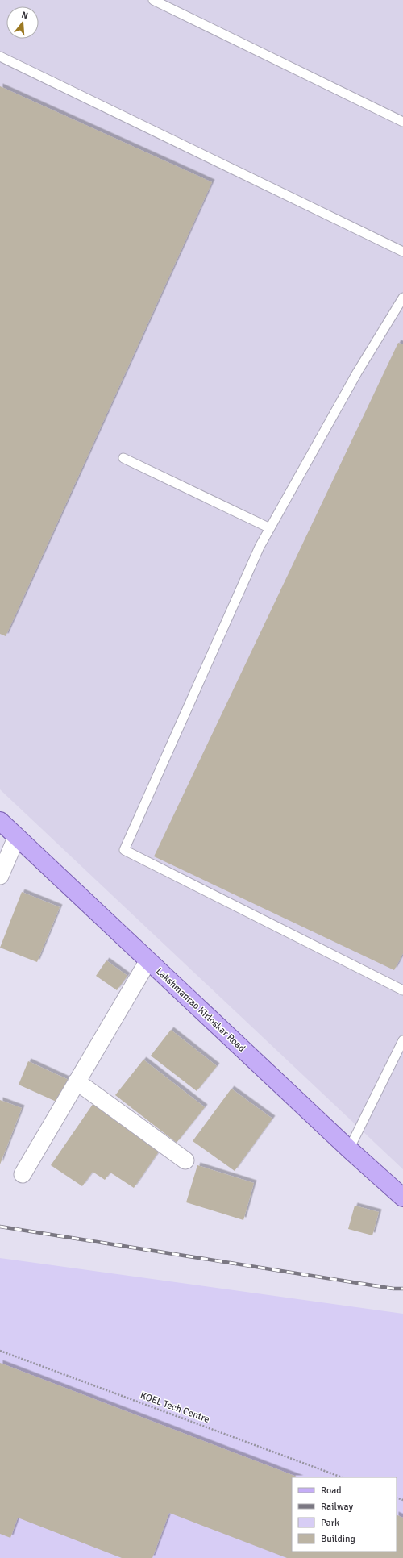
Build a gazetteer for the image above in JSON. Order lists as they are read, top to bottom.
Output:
{
  "streets": {
    "main road": ["Lakshmanrao Kirloskar Road"],
    "path": ["KOEL Tech Centre"]
  },
  "legend": [
    "Road",
    "Railway",
    "Park",
    "Building"
  ],
  "north": "top"
}
